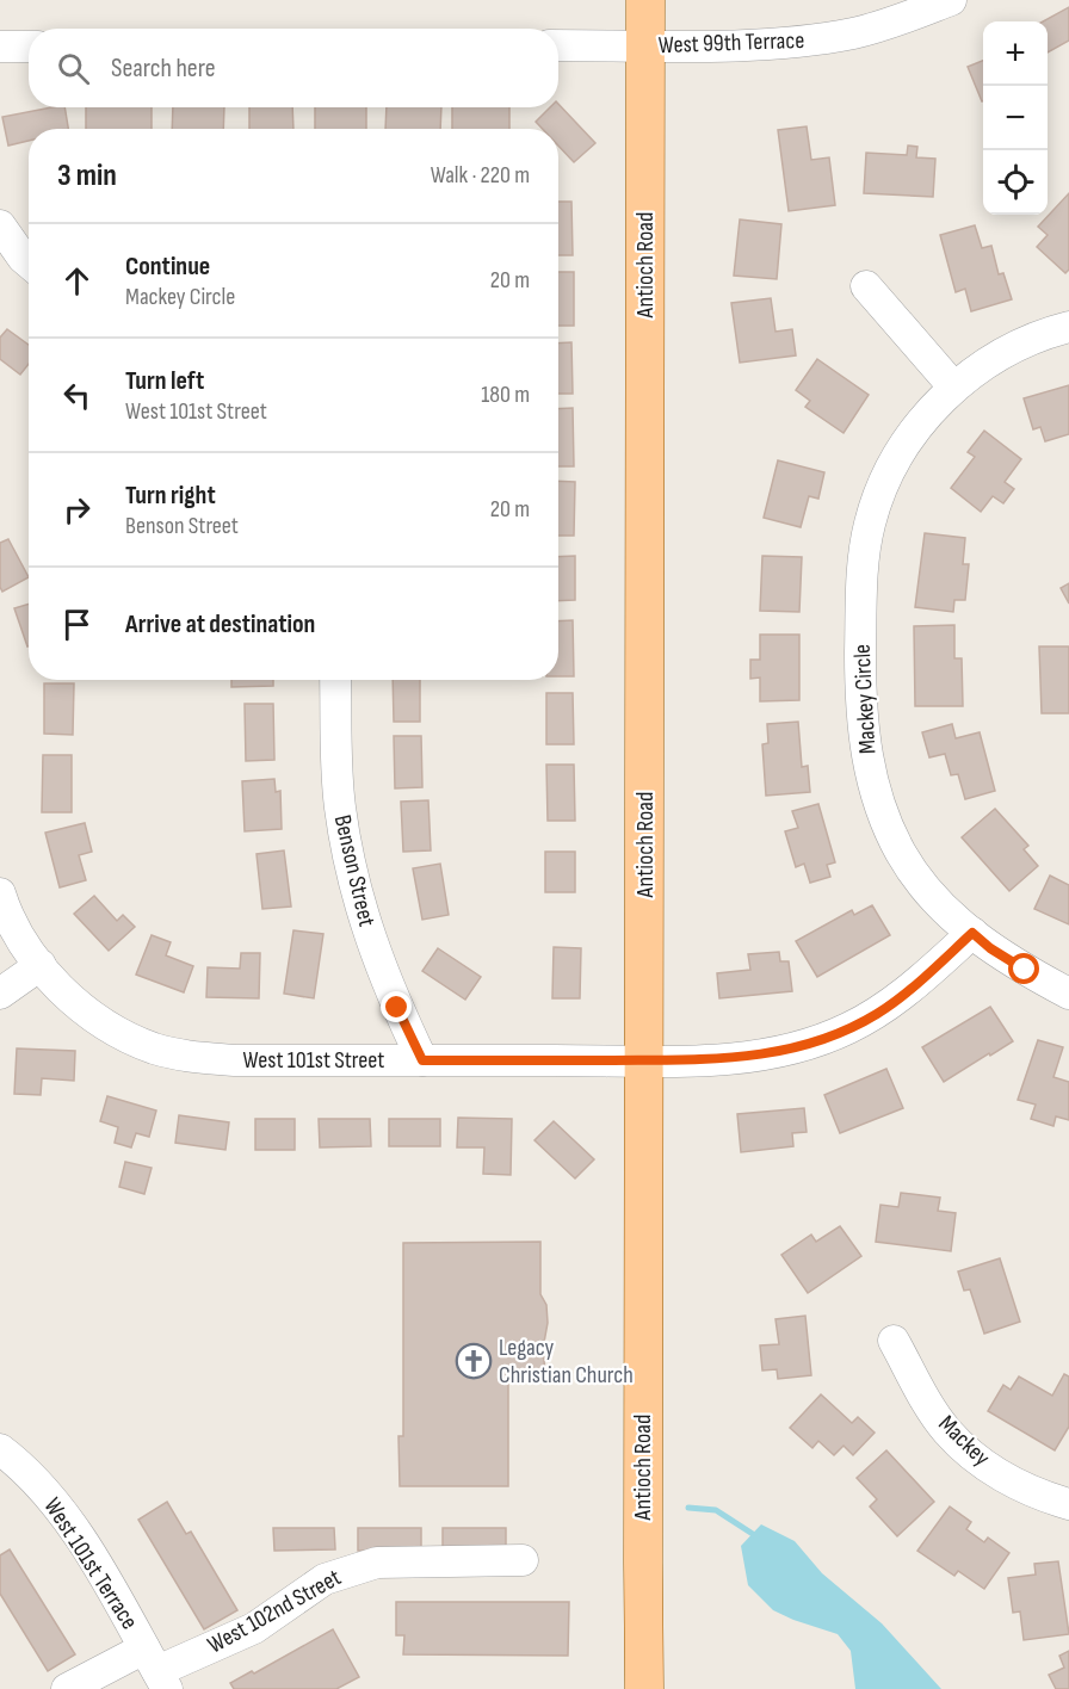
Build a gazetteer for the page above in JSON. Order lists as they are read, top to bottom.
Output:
{
  "streets": {
    "main road": ["Antioch Road"],
    "street": [
      "West 99th Terrace",
      "Mackey Circle",
      "Benson Street",
      "West 101st Street",
      "Mackey",
      "West 101st Terrace",
      "West 102nd Street"
    ]
  },
  "crossings": [
    ["West 99th Terrace", "Antioch Road"],
    ["Antioch Road", "West 101st Street"],
    ["Mackey Circle", "West 101st Street"],
    ["Benson Street", "West 101st Street"],
    ["West 101st Terrace", "West 102nd Street"]
  ],
  "places": {
    "church": ["Legacy Christian Church"]
  },
  "page": {
    "map_buttons": ["+", "−"],
    "search": "Search here",
    "heading": ["3 min", "Walk · 220 m"],
    "list": [
      ["Continue", "Mackey Circle", "20 m"],
      ["Turn left", "West 101st Street", "180 m"],
      ["Turn right", "Benson Street", "20 m"],
      "Arrive at destination"
    ]
  }
}
